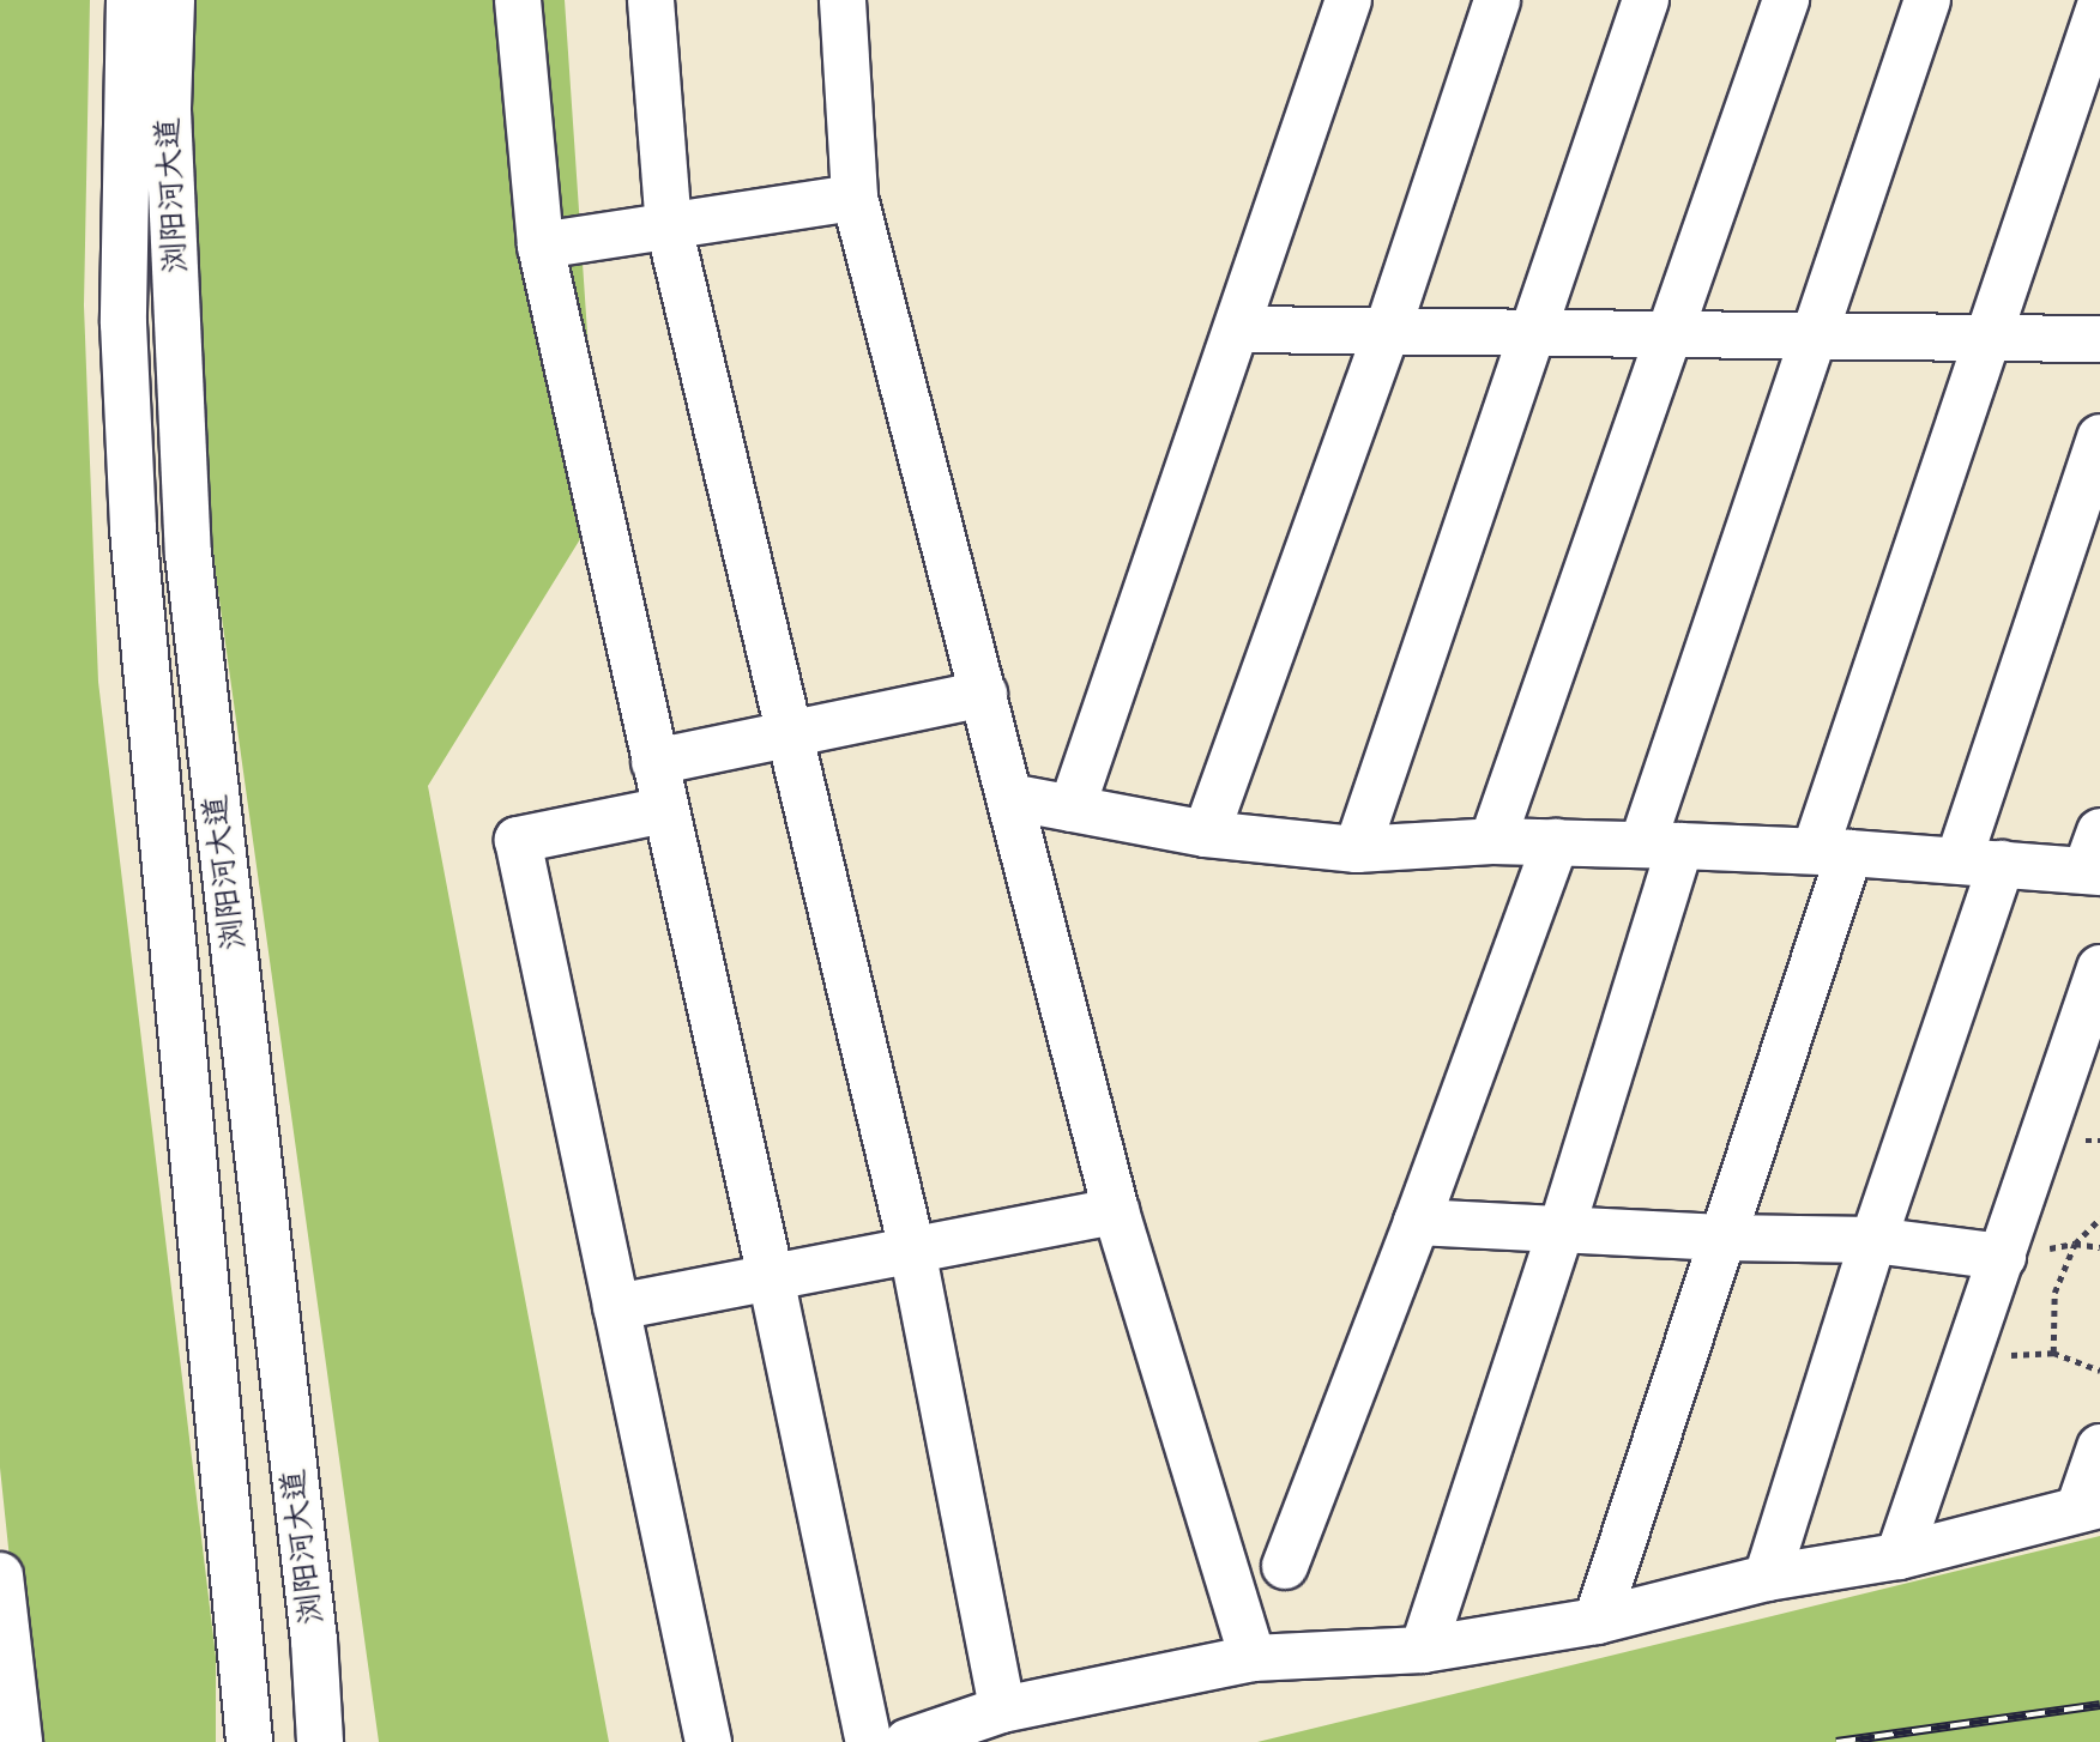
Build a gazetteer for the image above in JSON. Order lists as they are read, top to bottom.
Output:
{
  "streets": {
    "street": ["浏阳河大道"]
  }
}
